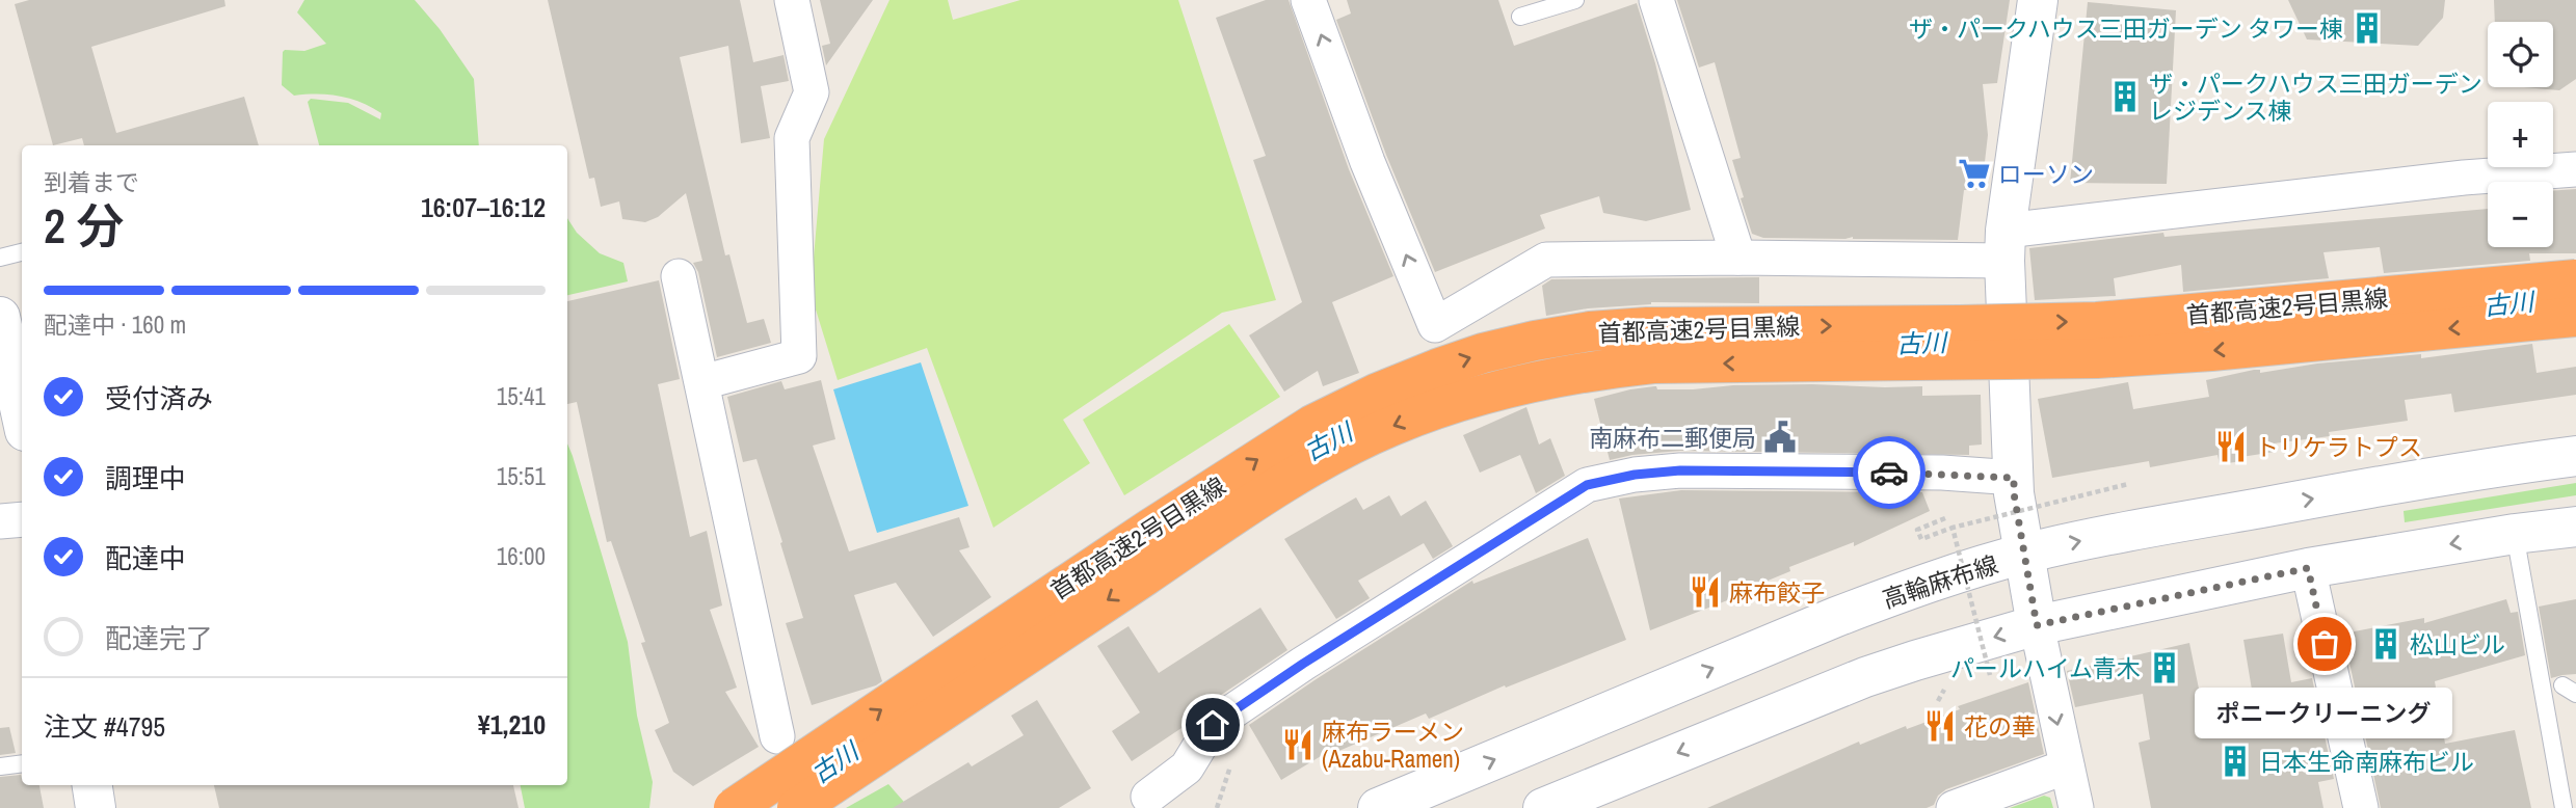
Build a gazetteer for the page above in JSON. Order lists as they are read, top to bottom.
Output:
{
  "streets": {
    "highway": ["首都高速2号目黒線"],
    "main road": ["高輪麻布線"]
  },
  "water": ["古川"],
  "places": {
    "building": [
      "ザ・パークハウス三田ガーデン タワー棟",
      "ザ・パークハウス三田ガーデン レジデンス棟",
      "松山ビル",
      "パールハイム青木",
      "日本生命南麻布ビル"
    ],
    "supermarket": ["ローソン"],
    "public building": ["南麻布二郵便局"],
    "restaurant": [
      "トリケラトプス",
      "麻布餃子",
      "花の華",
      "麻布ラーメン (Azabu-Ramen)"
    ],
    "other": ["ポニークリーニング"]
  },
  "page": {
    "map_buttons": ["+", "−"],
    "heading": ["2 分", "到着まで", "16:07–16:12"],
    "panel": ["注文 #4795", "¥1,210"],
    "bar": "配達中 · 160 m",
    "list": [
      ["受付済み", "15:41"],
      ["調理中", "15:51"],
      ["配達中", "16:00"],
      "配達完了"
    ],
    "bubble": "ポニークリーニング"
  }
}
